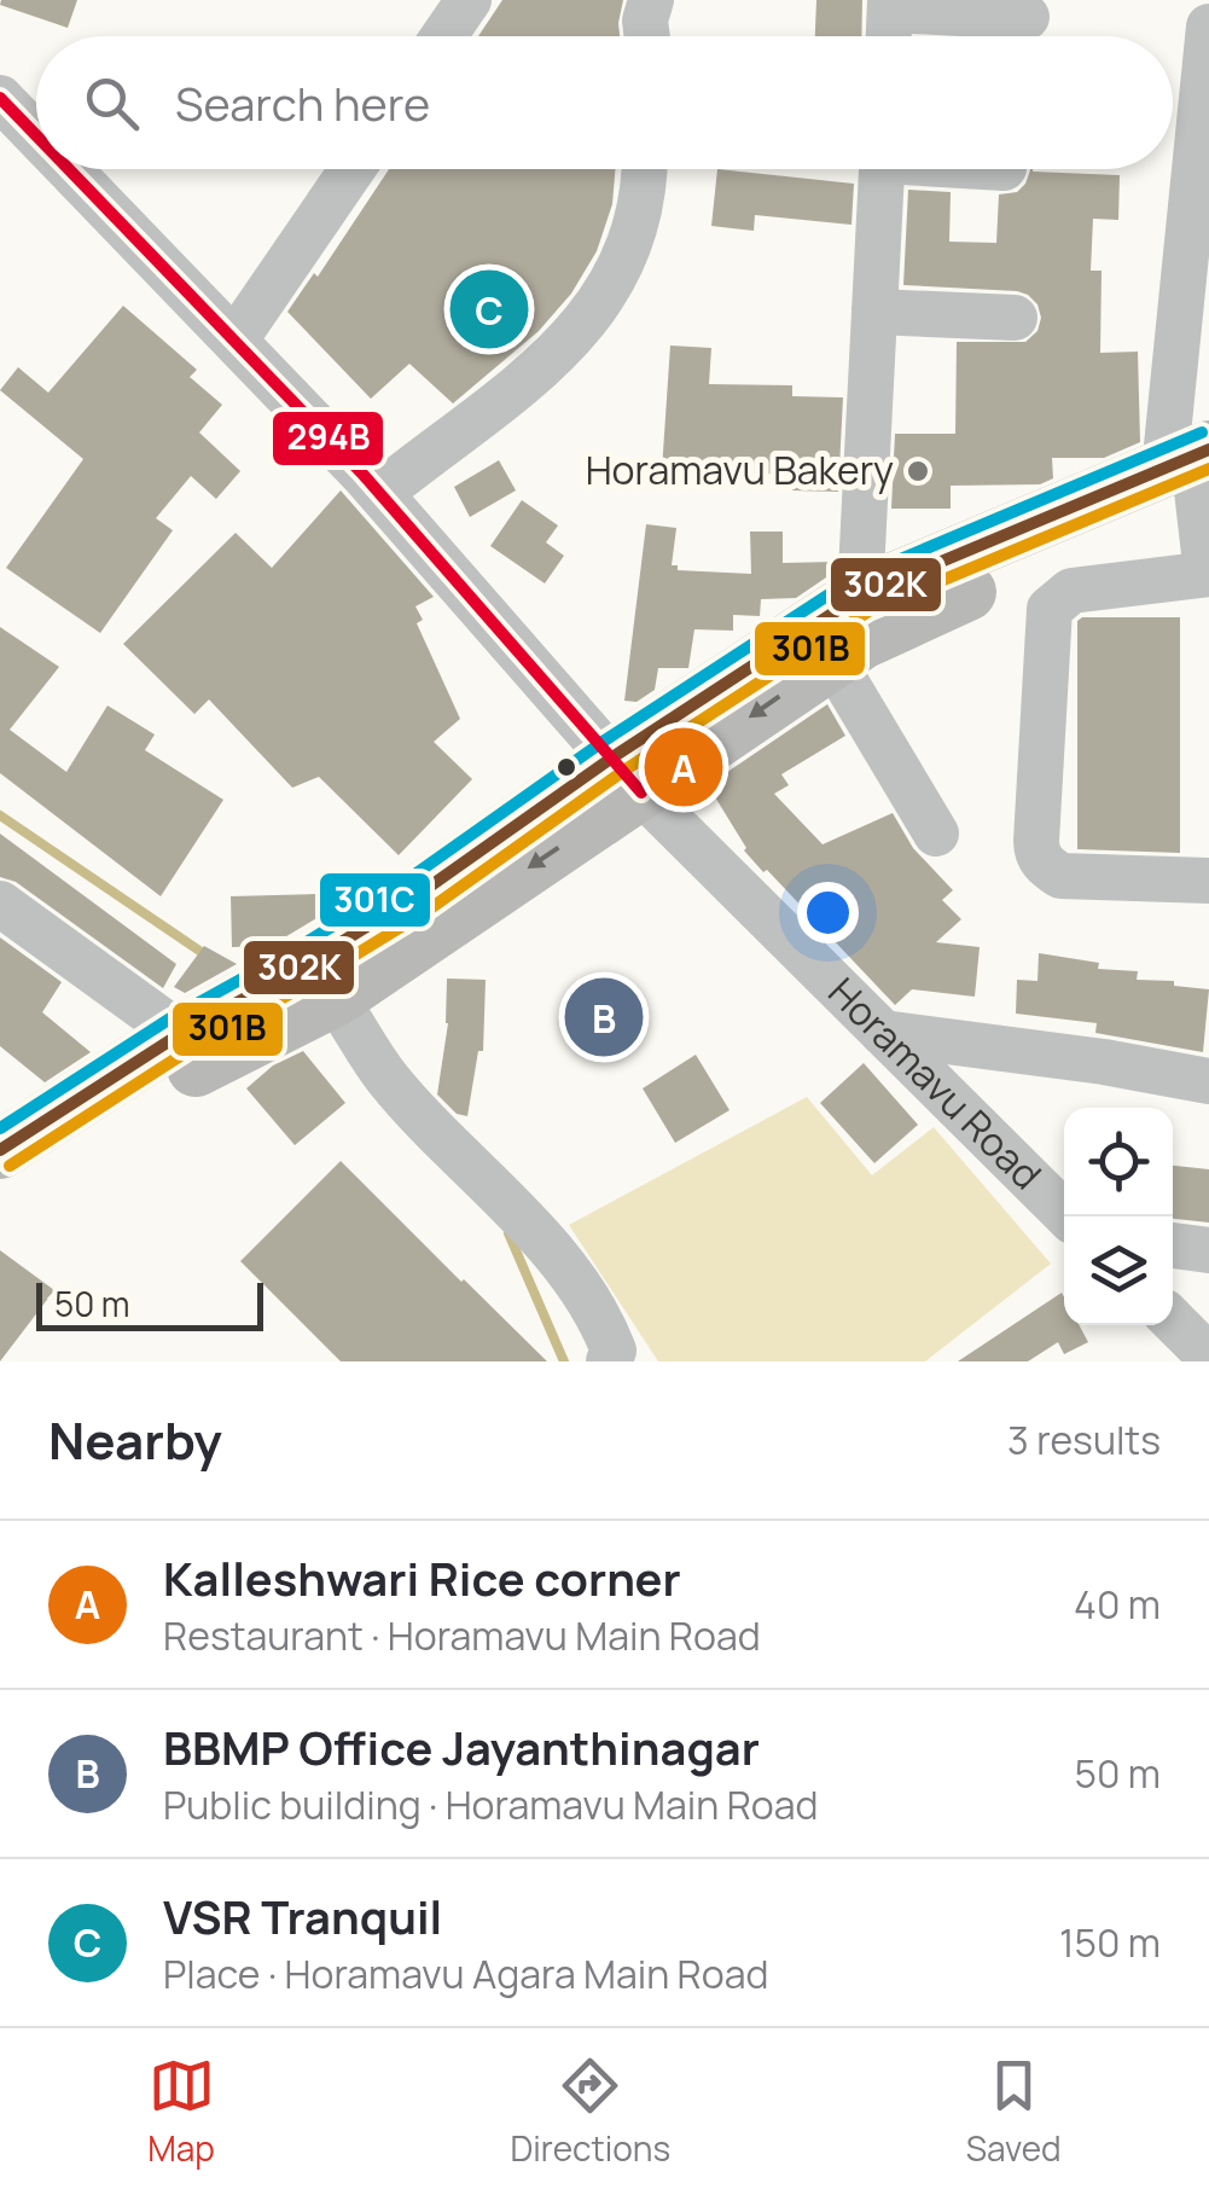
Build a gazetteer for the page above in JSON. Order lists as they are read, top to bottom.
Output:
{
  "streets": {
    "street": ["Horamavu Road"]
  },
  "places": ["Horamavu Bakery"],
  "lines": [
    "transit line 294B",
    "transit line 301C",
    "transit line 302K",
    "transit line 301B"
  ],
  "scale_bar": "50 m",
  "page": {
    "search": "Search here",
    "pins": ["C", "A", "B"],
    "scale": "50 m",
    "heading": ["Nearby", "3 results"],
    "list": [
      {
        "mark": "A",
        "name": "Kalleshwari Rice corner",
        "note": "Restaurant · Horamavu Main Road",
        "value": "40 m"
      },
      {
        "mark": "B",
        "name": "BBMP Office Jayanthinagar",
        "note": "Public building · Horamavu Main Road",
        "value": "50 m"
      },
      {
        "mark": "C",
        "name": "VSR Tranquil",
        "note": "Place · Horamavu Agara Main Road",
        "value": "150 m"
      }
    ],
    "nav": ["Map", "Directions", "Saved"]
  }
}
